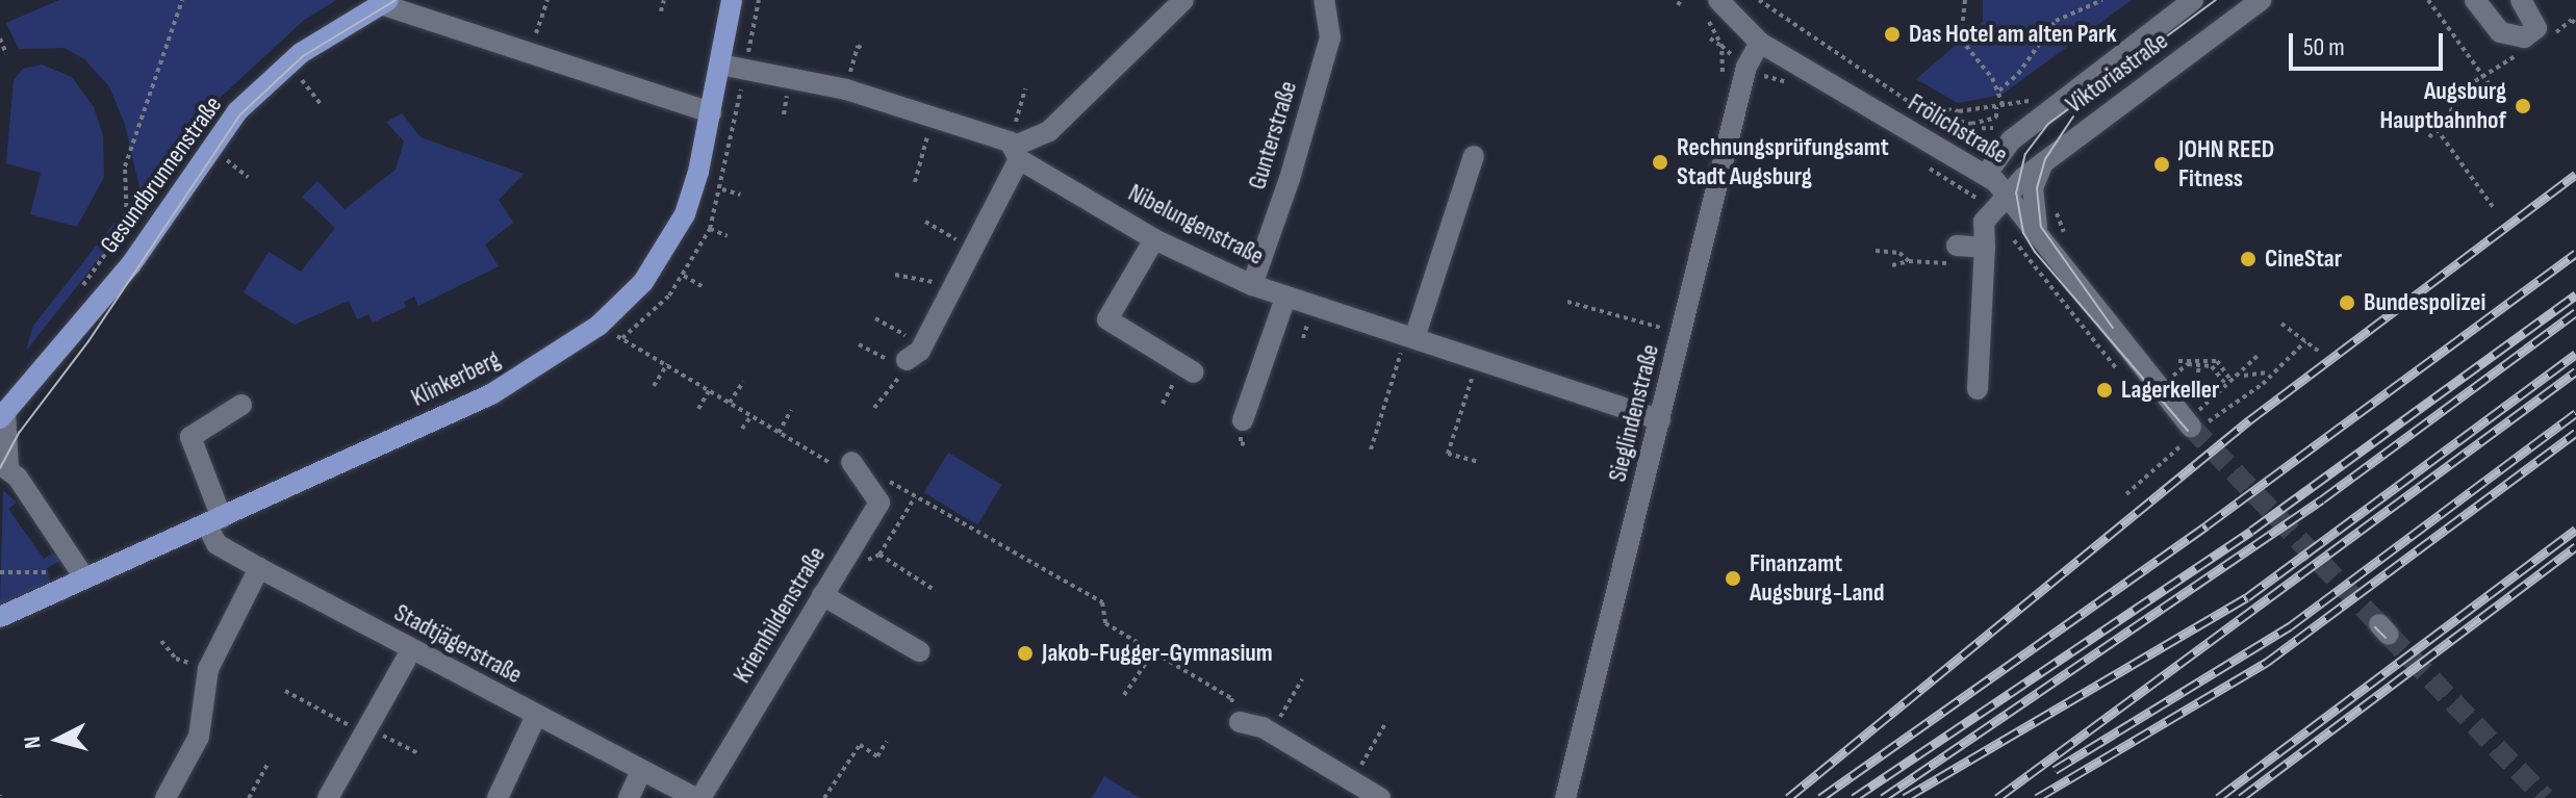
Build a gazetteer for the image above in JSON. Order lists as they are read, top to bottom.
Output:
{
  "streets": {
    "main road": ["Gesundbrunnenstraße", "Klinkerberg"],
    "street": [
      "Viktoriastraße",
      "Frölichstraße",
      "Gunterstraße",
      "Nibelungenstraße",
      "Sieglindenstraße",
      "Kriemhildenstraße",
      "Stadtjägerstraße"
    ]
  },
  "crossings": [
    ["Viktoriastraße", "Frölichstraße"],
    ["Frölichstraße", "Sieglindenstraße"],
    ["Gunterstraße", "Nibelungenstraße"],
    ["Nibelungenstraße", "Klinkerberg"],
    ["Nibelungenstraße", "Sieglindenstraße"],
    ["Klinkerberg", "Stadtjägerstraße"],
    ["Kriemhildenstraße", "Stadtjägerstraße"]
  ],
  "places": [
    "Das Hotel am alten Park",
    "Augsburg Hauptbahnhof",
    "Rechnungsprüfungsamt Stadt Augsburg",
    "JOHN REED Fitness",
    "CineStar",
    "Bundespolizei",
    "Lagerkeller",
    "Finanzamt Augsburg-Land",
    "Jakob-Fugger-Gymnasium"
  ],
  "scale_bar": "50 m",
  "north": "left"
}
